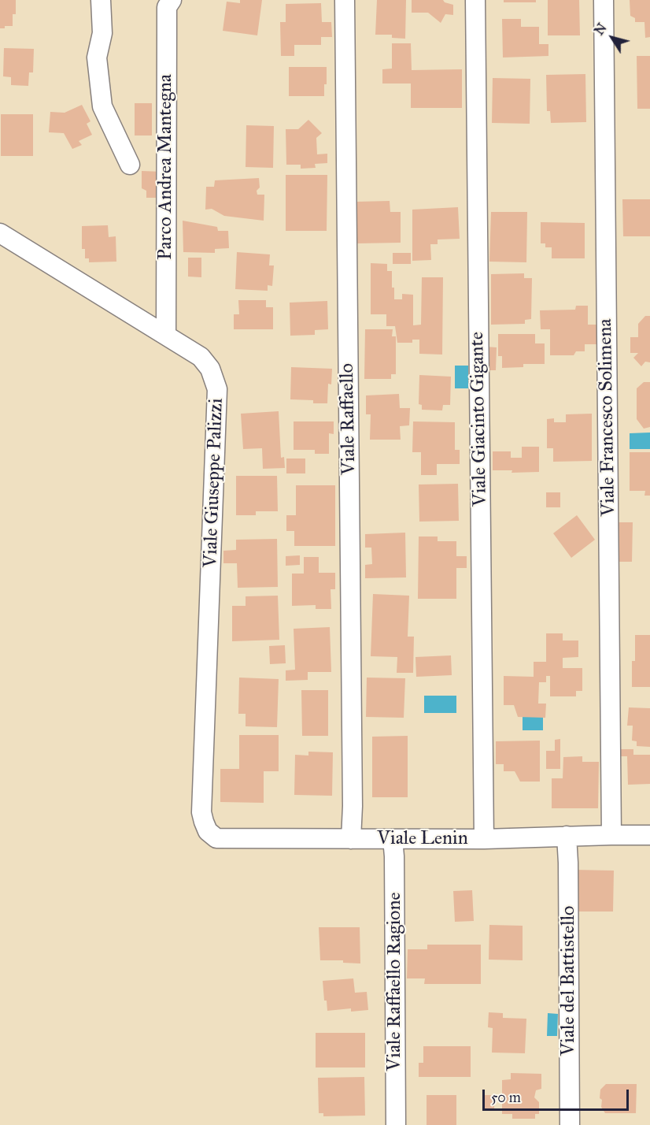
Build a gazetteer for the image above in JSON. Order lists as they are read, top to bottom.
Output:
{
  "streets": {
    "street": [
      "Parco Andrea Mantegna",
      "Viale Francesco Solimena",
      "Viale Raffaello",
      "Viale Giacinto Gigante",
      "Viale Giuseppe Palizzi",
      "Viale Lenin",
      "Viale del Battistello",
      "Viale Raffaello Ragione"
    ]
  },
  "crossings": [
    ["Parco Andrea Mantegna", "Viale Giuseppe Palizzi"],
    ["Viale Francesco Solimena", "Viale Lenin"],
    ["Viale Raffaello", "Viale Lenin"],
    ["Viale Giacinto Gigante", "Viale Lenin"],
    ["Viale Giuseppe Palizzi", "Viale Lenin"],
    ["Viale Lenin", "Viale del Battistello"],
    ["Viale Lenin", "Viale Raffaello Ragione"]
  ],
  "scale_bar": "50 m",
  "north": "top left"
}
